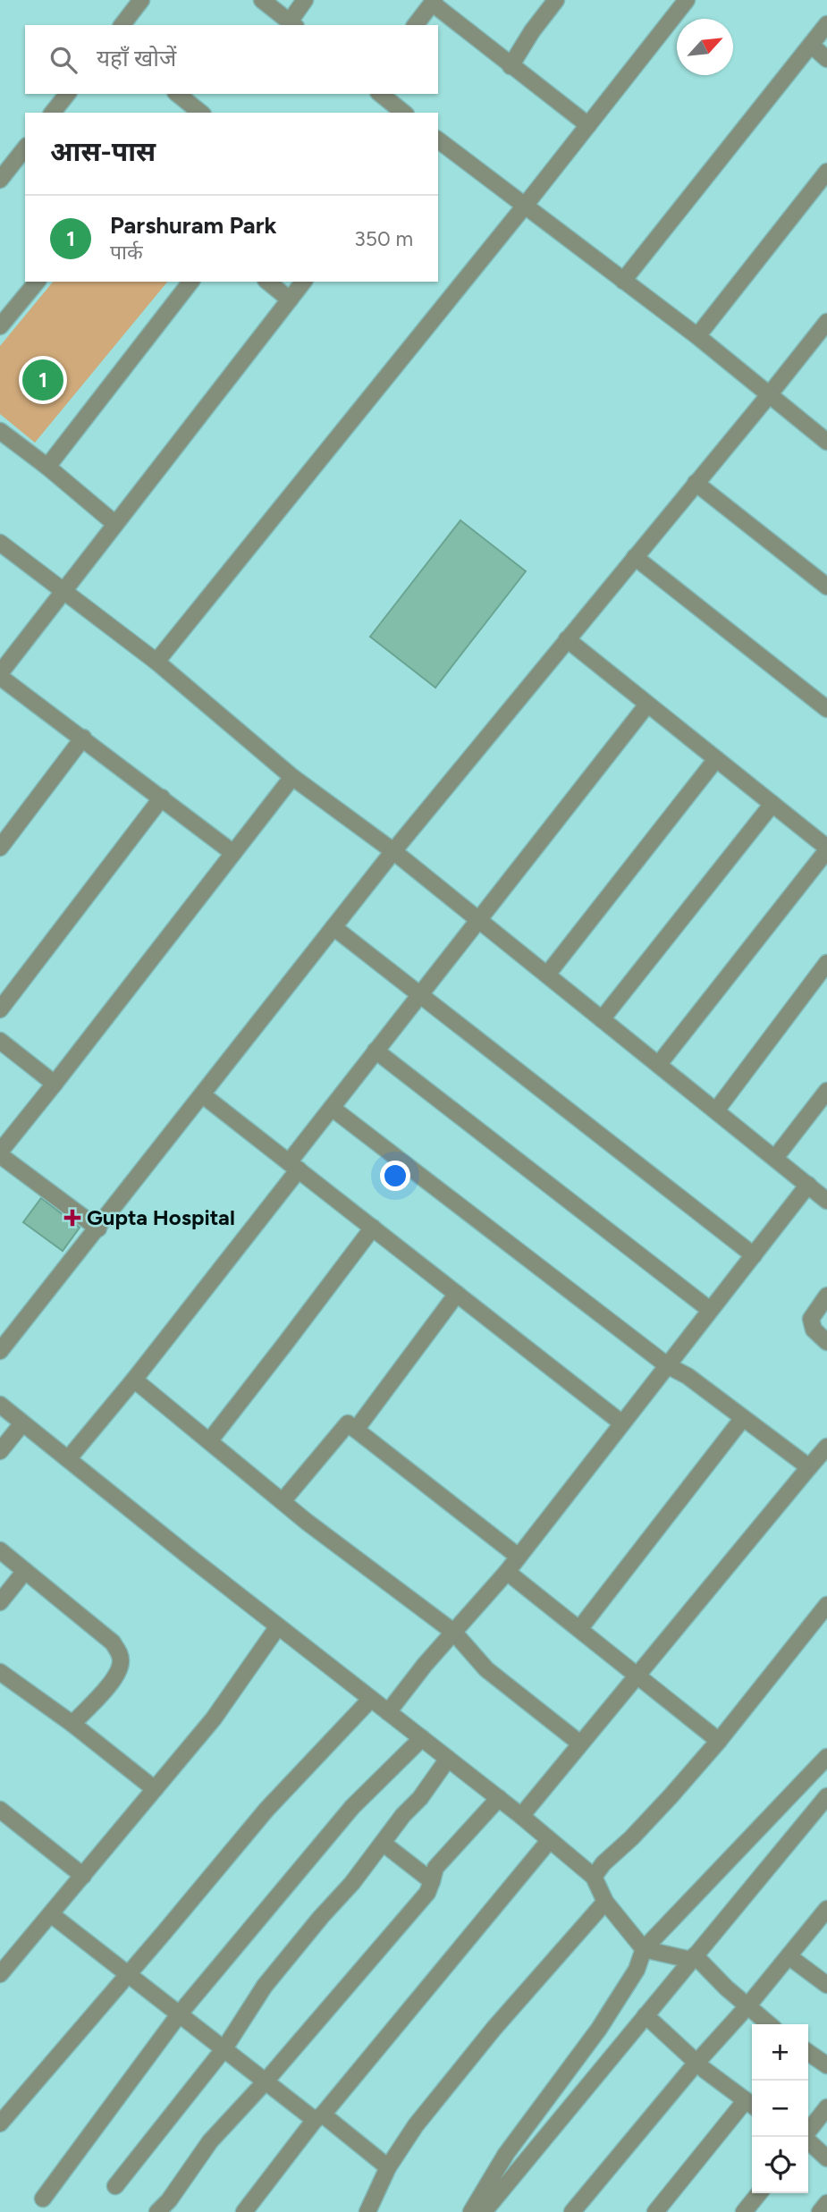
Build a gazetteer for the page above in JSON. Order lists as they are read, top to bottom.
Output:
{
  "places": {
    "health": ["Gupta Hospital"]
  },
  "north": "top right",
  "page": {
    "search": "यहाँ खोजें",
    "heading": "आस-पास",
    "list": [
      {
        "mark": "1",
        "name": "Parshuram Park",
        "note": "पार्क",
        "value": "350 m"
      }
    ],
    "pins": "1",
    "map_buttons": ["+", "−"]
  }
}
